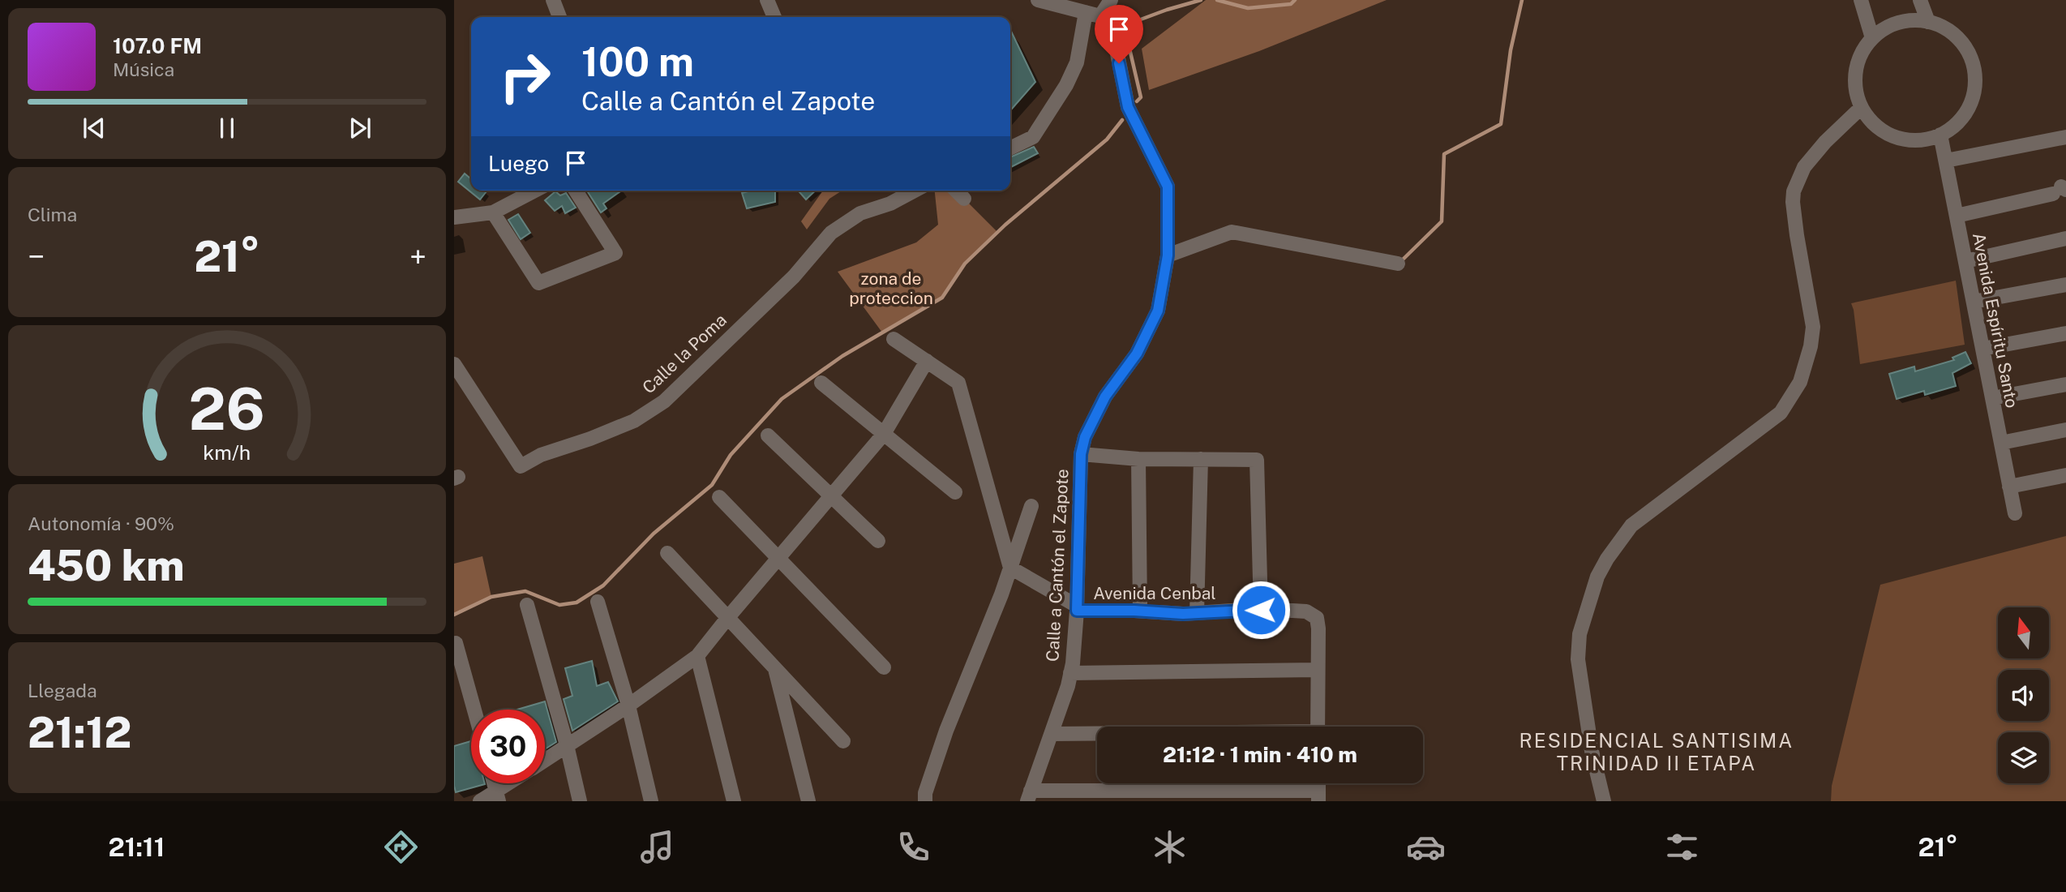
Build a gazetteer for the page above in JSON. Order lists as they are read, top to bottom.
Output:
{
  "streets": {
    "street": [
      "Avenida Espíritu Santo",
      "Calle la Poma",
      "Calle a Cantón el Zapote",
      "Avenida Cenbal"
    ]
  },
  "crossings": [
    ["Calle a Cantón el Zapote", "Avenida Cenbal"]
  ],
  "districts": ["RESIDENCIAL SANTISIMA TRINIDAD II ETAPA"],
  "parks": ["zona de proteccion"],
  "north": "top",
  "page": {
    "turn": ["100 m", "Calle a Cantón el Zapote"],
    "song": ["107.0 FM", "Música"],
    "then": "Luego",
    "tile": [
      "Clima",
      ["Autonomía · 90%", "450 km"],
      ["Llegada", "21:12"]
    ],
    "heat": ["−", "21°", "+"],
    "limit": "30",
    "trip": "21:12 · 1 min · 410 m",
    "tabs": ["21:11", "21°"],
    "gauge": ["26", "km/h"]
  }
}
